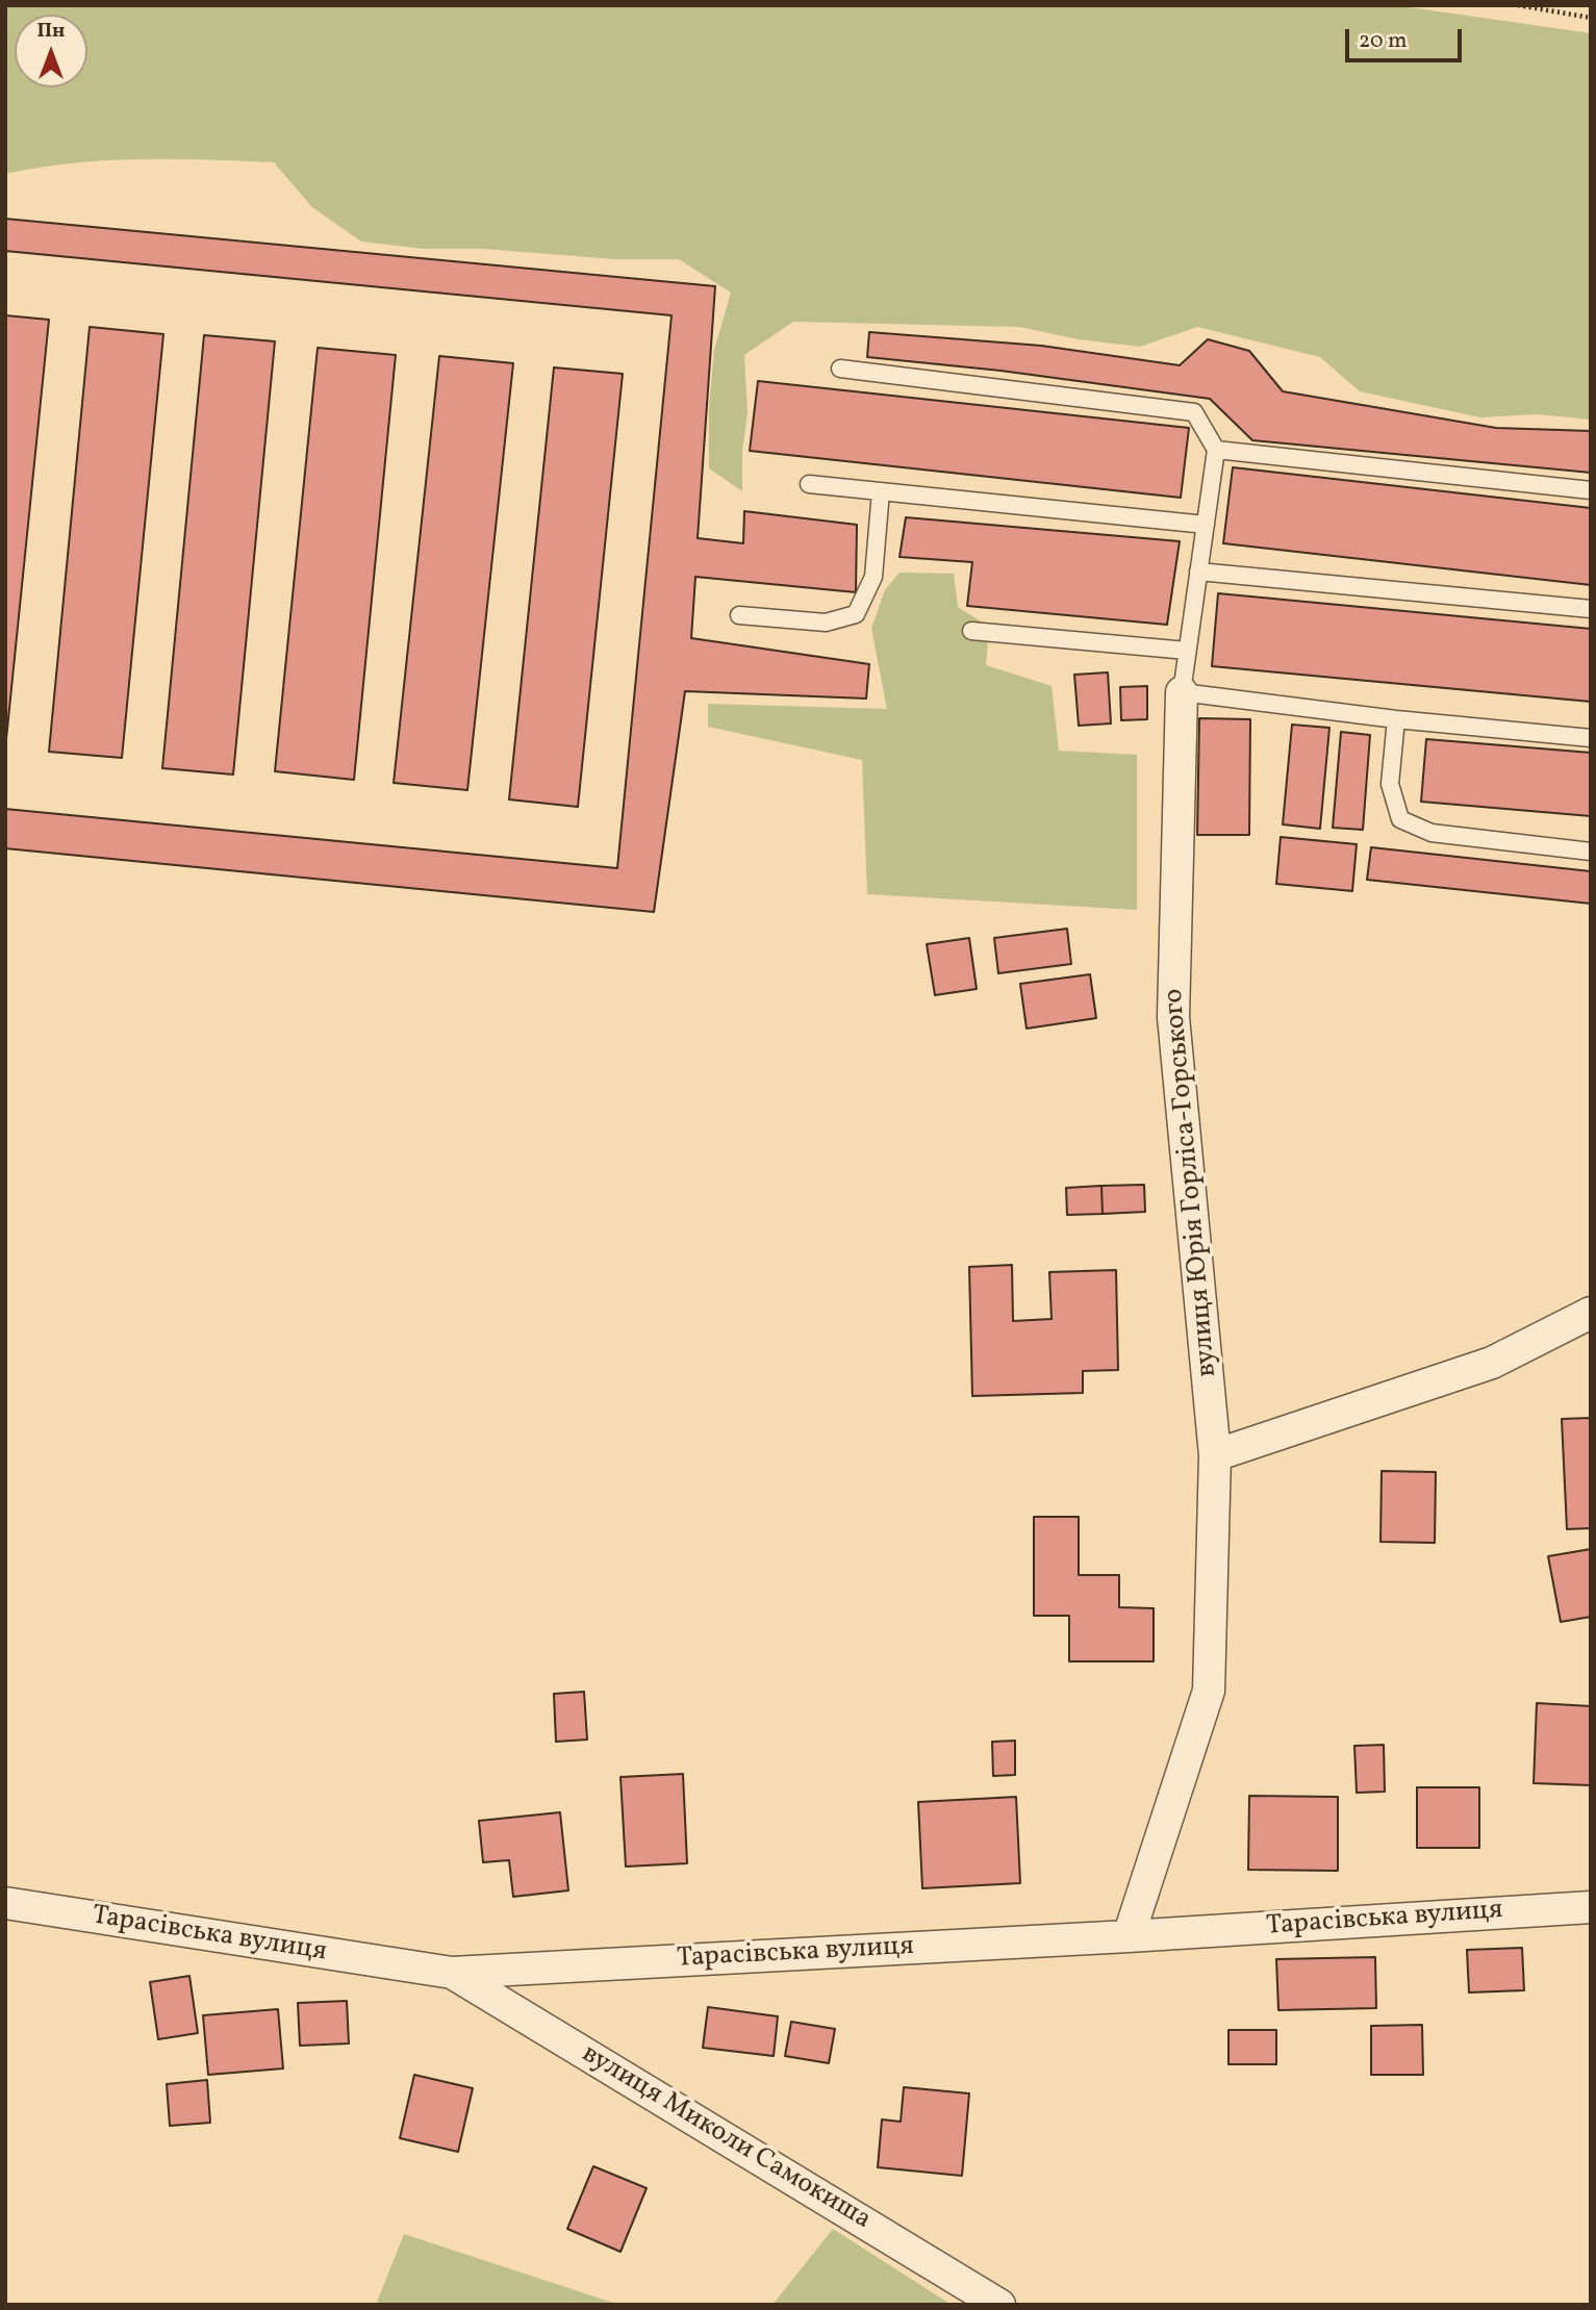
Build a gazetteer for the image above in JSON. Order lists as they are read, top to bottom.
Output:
{
  "streets": {
    "street": ["вулиця Юрія Горліса-Горського", "Тарасівська вулиця", "вулиця Миколи Самокиша"]
  },
  "crossings": [
    ["вулиця Юрія Горліса-Горського", "Тарасівська вулиця"],
    ["Тарасівська вулиця", "вулиця Миколи Самокиша"]
  ],
  "scale_bar": "20 m",
  "north": "top"
}
